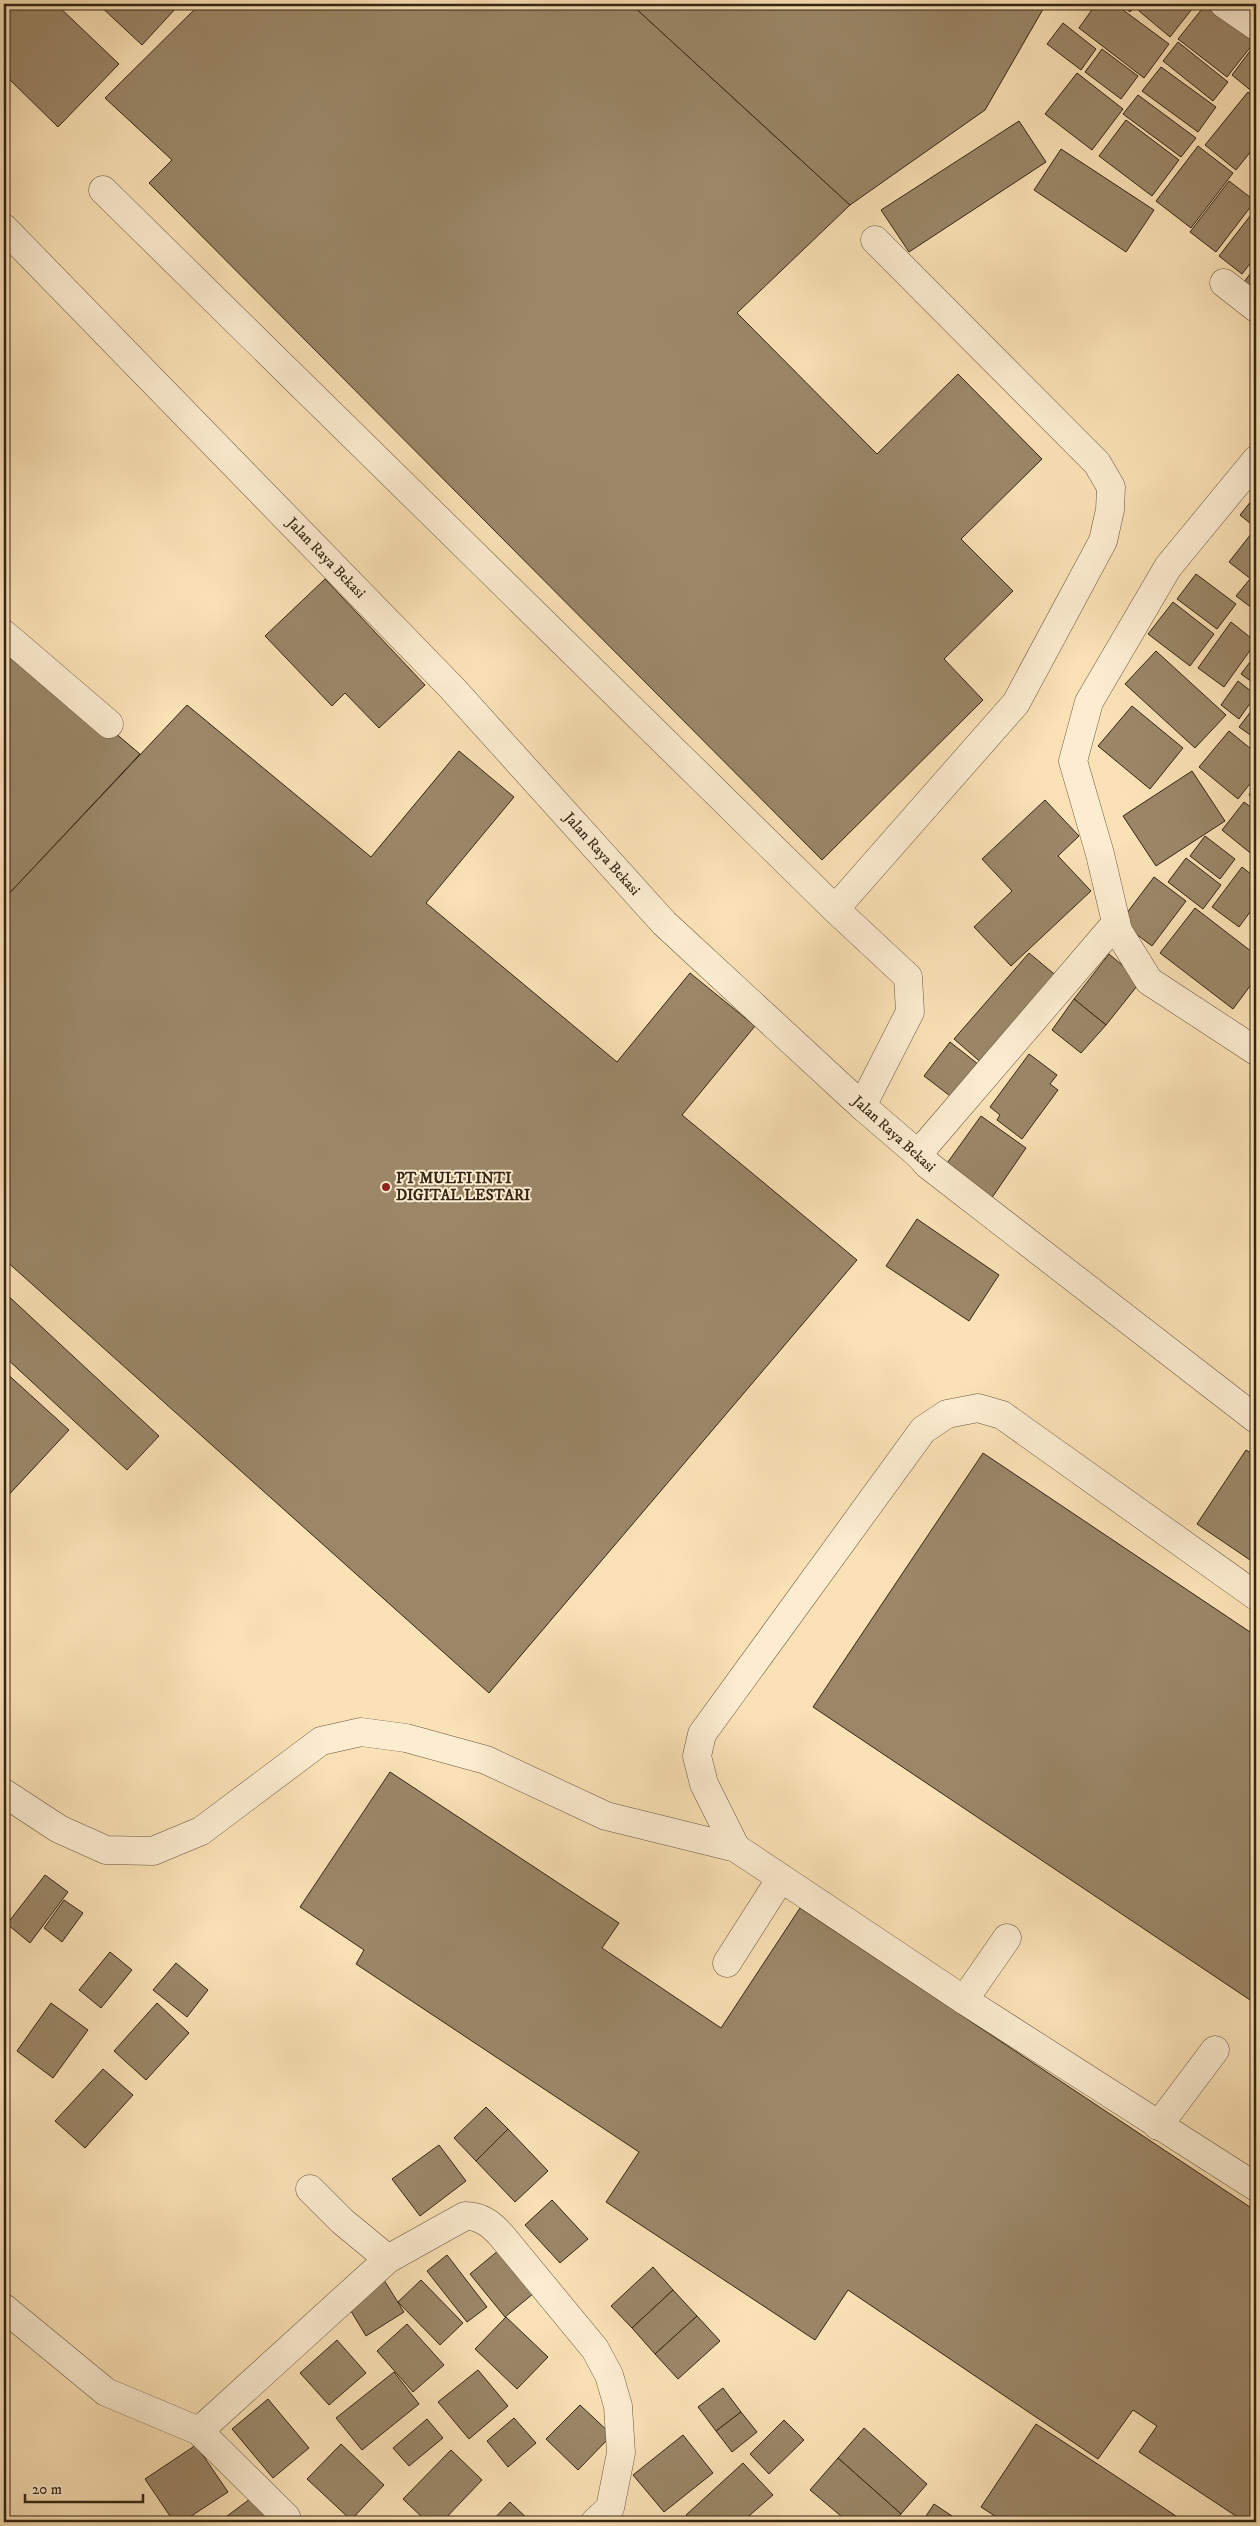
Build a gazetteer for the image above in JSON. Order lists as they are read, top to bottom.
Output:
{
  "streets": {
    "street": ["Jalan Raya Bekasi"]
  },
  "places": ["PT MULTI INTI DIGITAL LESTARI"],
  "scale_bar": "20 m"
}
